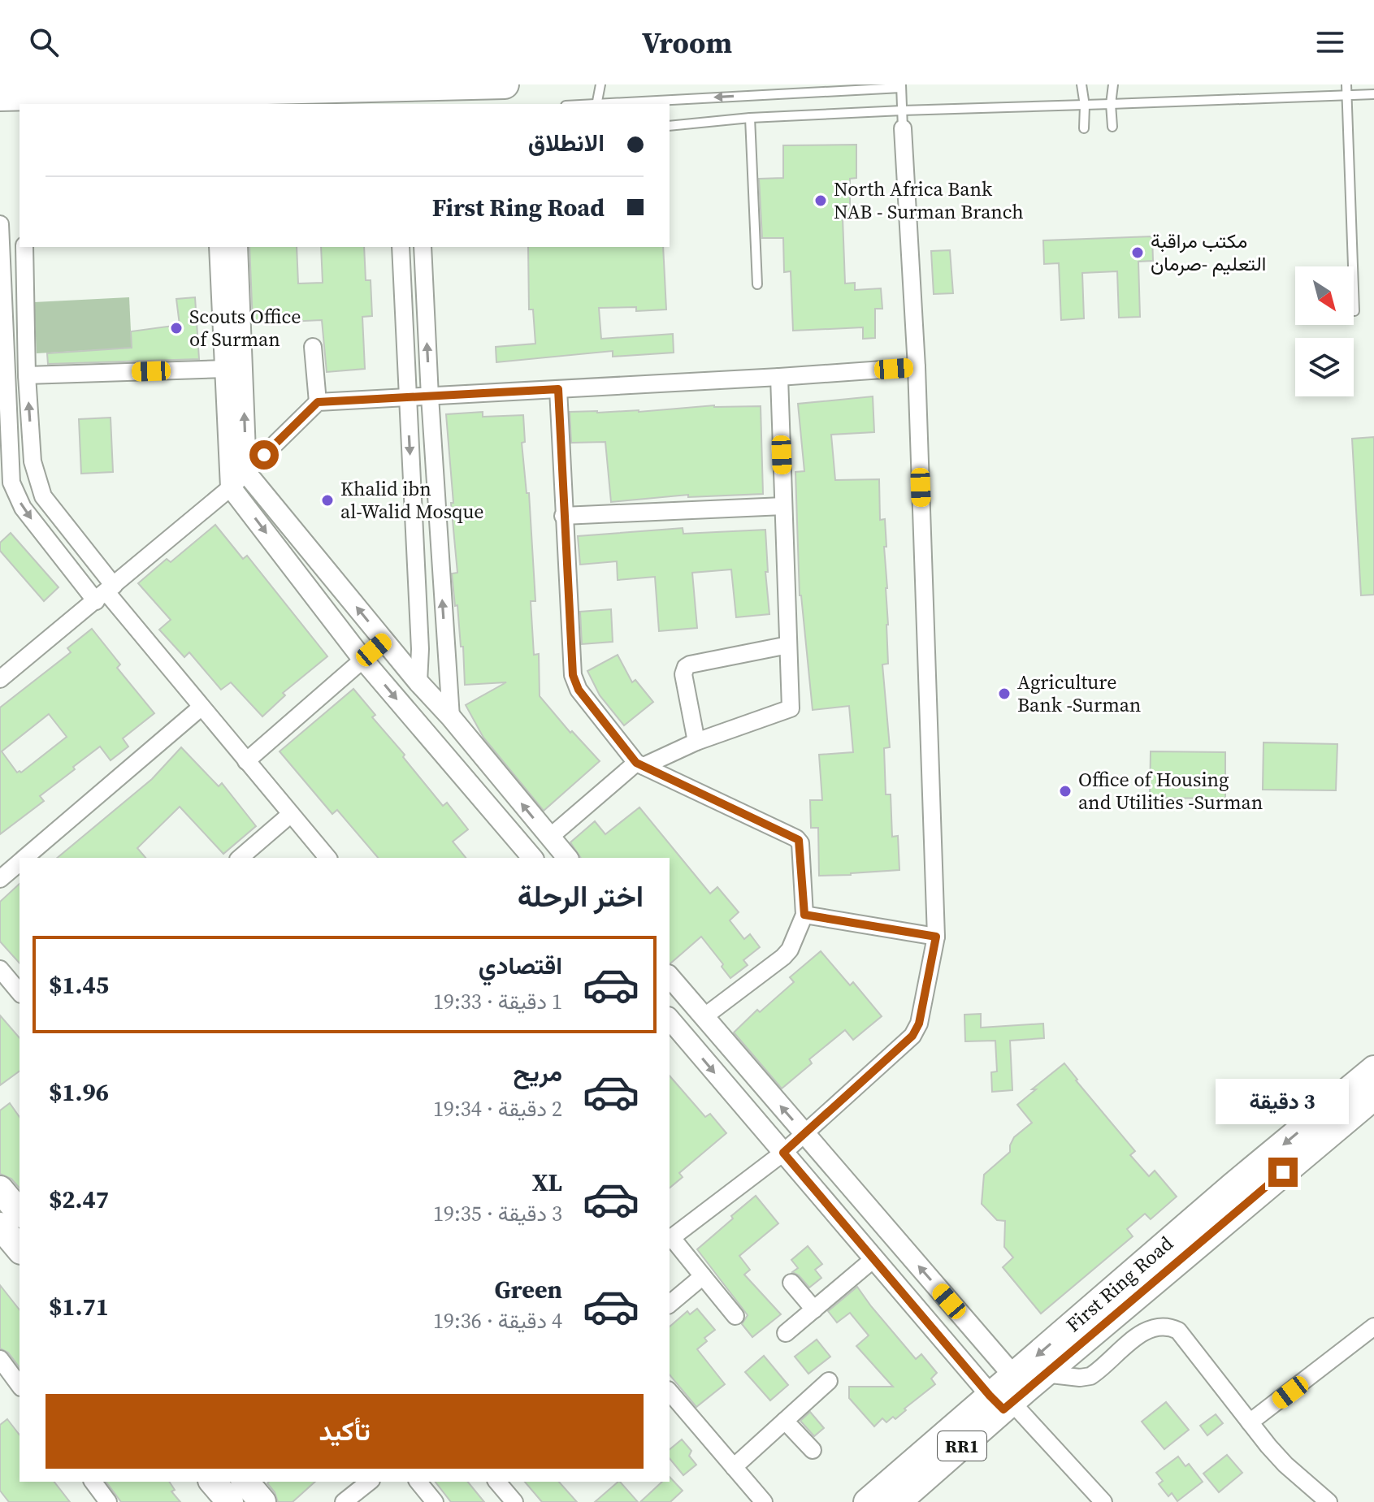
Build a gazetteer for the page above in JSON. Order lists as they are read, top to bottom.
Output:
{
  "streets": {
    "main road": ["First Ring Road", "RR1"]
  },
  "places": [
    "North Africa Bank NAB - Surman Branch",
    "مكتب مراقبة التعليم -صرمان",
    "Scouts Office of Surman",
    "Khalid ibn al-Walid Mosque",
    "Agriculture Bank -Surman",
    "Office of Housing and Utilities -Surman"
  ],
  "north": "bottom right",
  "page": {
    "header": "Vroom",
    "banner": ["الانطلاق", "First Ring Road"],
    "heading": "اختر الرحلة",
    "list": [
      {
        "name": "اقتصادي",
        "note": "1 دقيقة · 19:33",
        "value": "$1.45"
      },
      {
        "name": "مريح",
        "note": "2 دقيقة · 19:34",
        "value": "$1.96"
      },
      {
        "name": "XL",
        "note": "3 دقيقة · 19:35",
        "value": "$2.47"
      },
      {
        "name": "Green",
        "note": "4 دقيقة · 19:36",
        "value": "$1.71"
      }
    ],
    "bubble": "3 دقيقة",
    "buttons": "تأكيد"
  }
}
